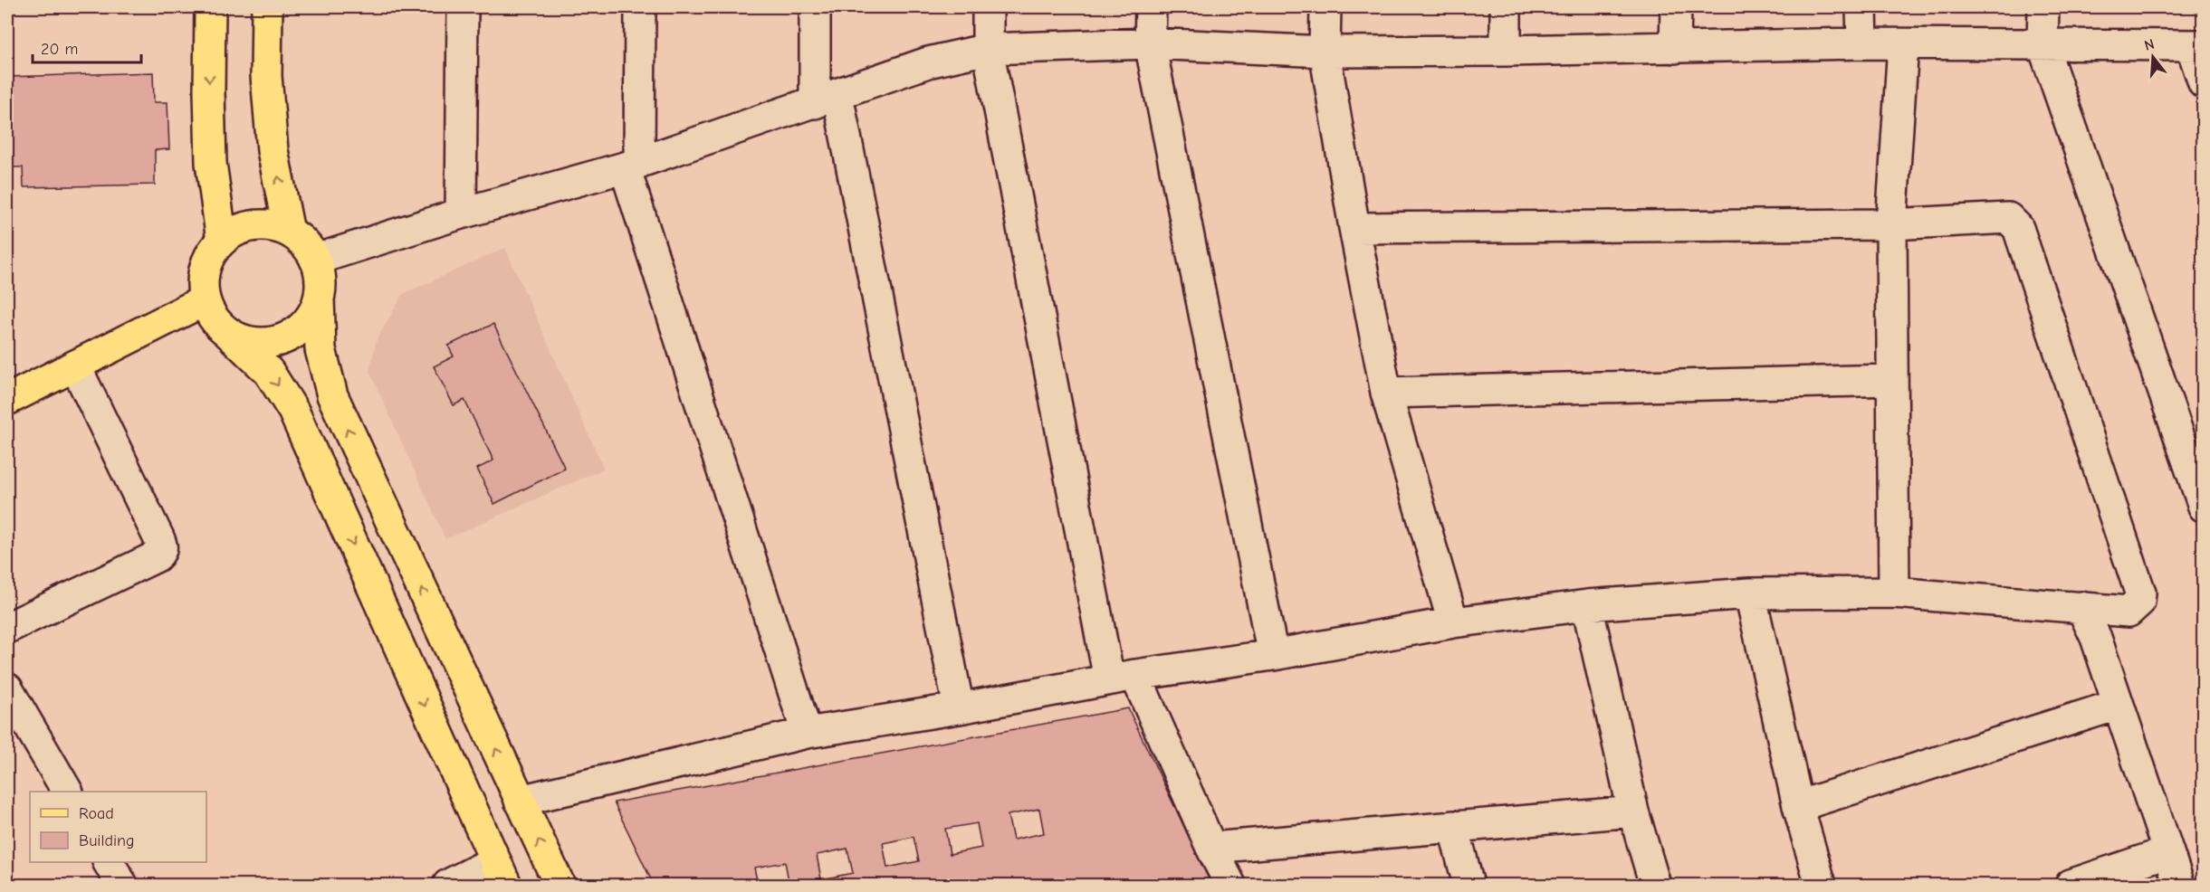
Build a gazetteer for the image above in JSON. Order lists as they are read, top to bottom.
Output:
{
  "legend": ["Road", "Building"],
  "scale_bar": "20 m",
  "north": "top"
}
